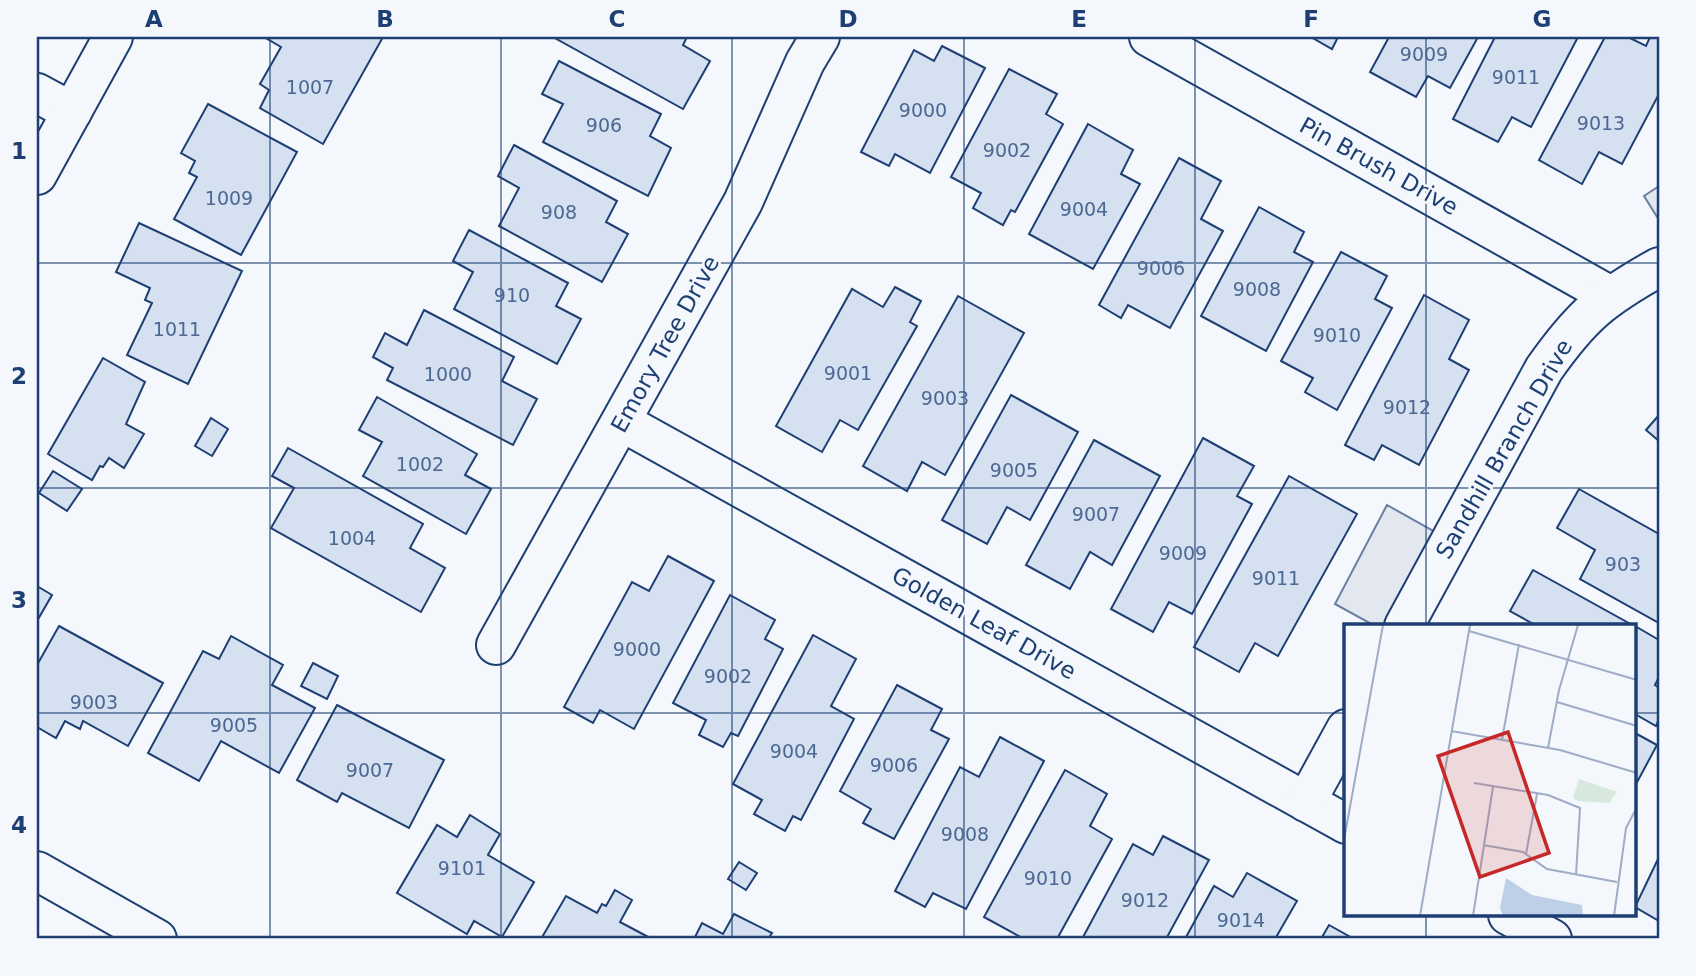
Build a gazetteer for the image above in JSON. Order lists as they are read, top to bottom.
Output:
{
  "streets": {
    "street": [
      "Pin Brush Drive",
      "Emory Tree Drive",
      "Sandhill Branch Drive",
      "Golden Leaf Drive"
    ]
  },
  "crossings": [
    ["Pin Brush Drive", "Sandhill Branch Drive"],
    ["Emory Tree Drive", "Golden Leaf Drive"]
  ],
  "house_numbers": [
    "9009",
    "9011",
    "1007",
    "9000",
    "9013",
    "906",
    "9002",
    "1009",
    "9004",
    "908",
    "9006",
    "9008",
    "910",
    "1011",
    "9010",
    "9001",
    "1000",
    "9003",
    "9012",
    "1002",
    "9005",
    "9007",
    "1004",
    "9009",
    "903",
    "9011",
    "9000",
    "9002",
    "9003",
    "9005",
    "9004",
    "9006",
    "9007",
    "9008",
    "9101",
    "9010",
    "9012",
    "9014"
  ],
  "grid": {
    "columns": [
      "A",
      "B",
      "C",
      "D",
      "E",
      "F",
      "G"
    ],
    "rows": [
      "1",
      "2",
      "3",
      "4"
    ]
  }
}
